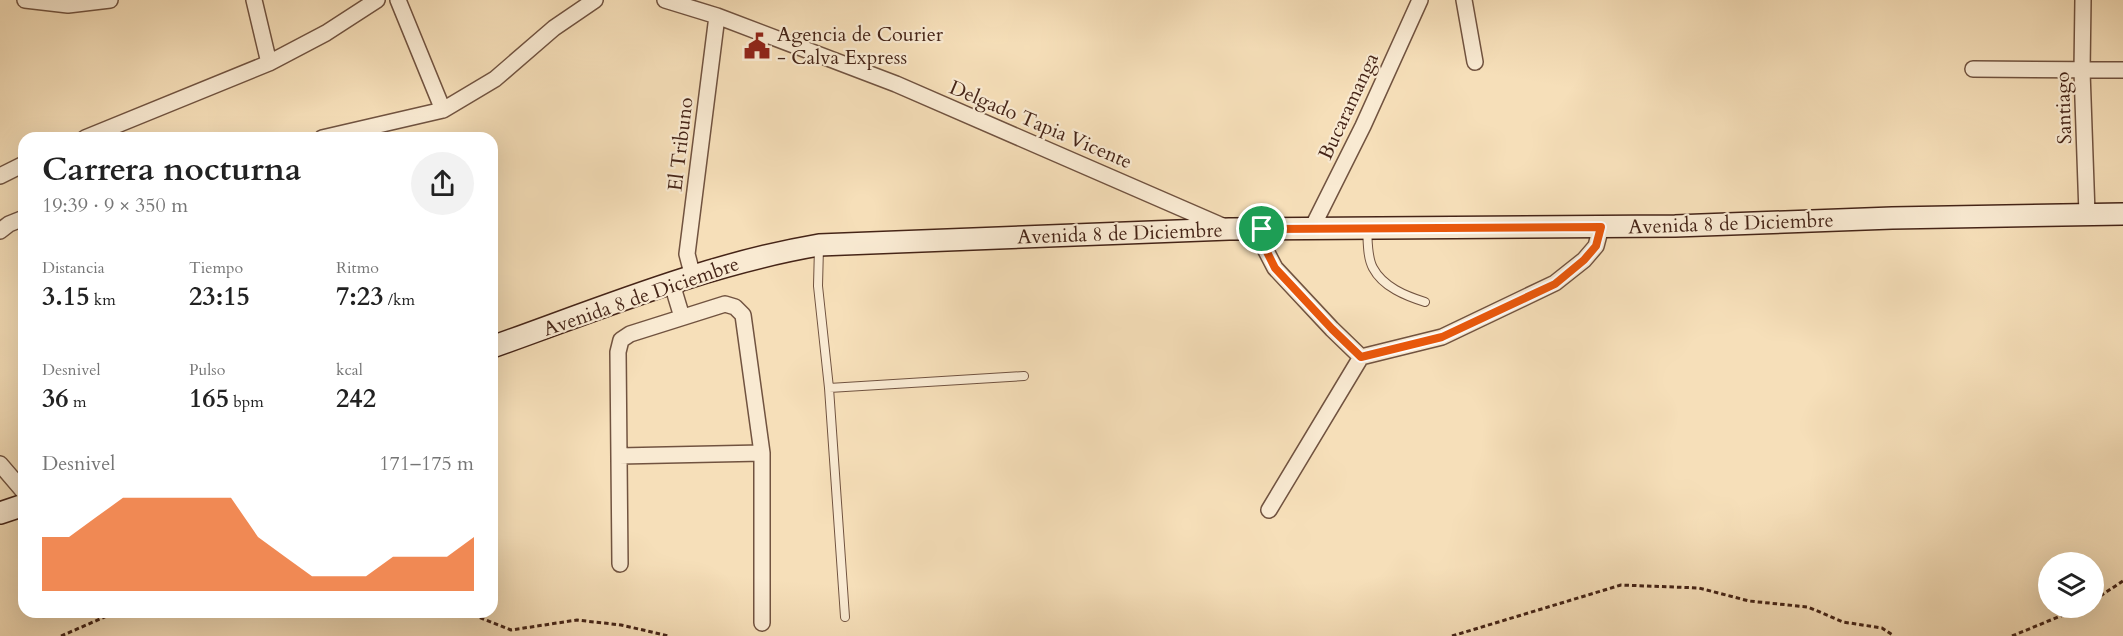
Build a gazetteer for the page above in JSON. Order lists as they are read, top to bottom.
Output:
{
  "streets": {
    "main road": ["Avenida 8 de Diciembre"],
    "street": [
      "Bucaramanga",
      "Santiago",
      "Delgado Tapia Vicente",
      "El Tribuno"
    ]
  },
  "crossings": [
    ["Bucaramanga", "Avenida 8 de Diciembre"],
    ["Santiago", "Avenida 8 de Diciembre"],
    ["Delgado Tapia Vicente", "El Tribuno"],
    ["Delgado Tapia Vicente", "Avenida 8 de Diciembre"],
    ["El Tribuno", "Avenida 8 de Diciembre"]
  ],
  "places": {
    "public building": ["Agencia de Courier - Calva Express"]
  },
  "page": {
    "heading": ["Carrera nocturna", "19:39 · 9 × 350 m"],
    "stats": [
      ["Distancia", "3.15 km"],
      ["Tiempo", "23:15"],
      ["Ritmo", "7:23 /km"],
      ["Desnivel", "36 m"],
      ["Pulso", "165 bpm"],
      ["kcal", "242"]
    ],
    "chart": ["Desnivel", "171–175 m"]
  }
}
